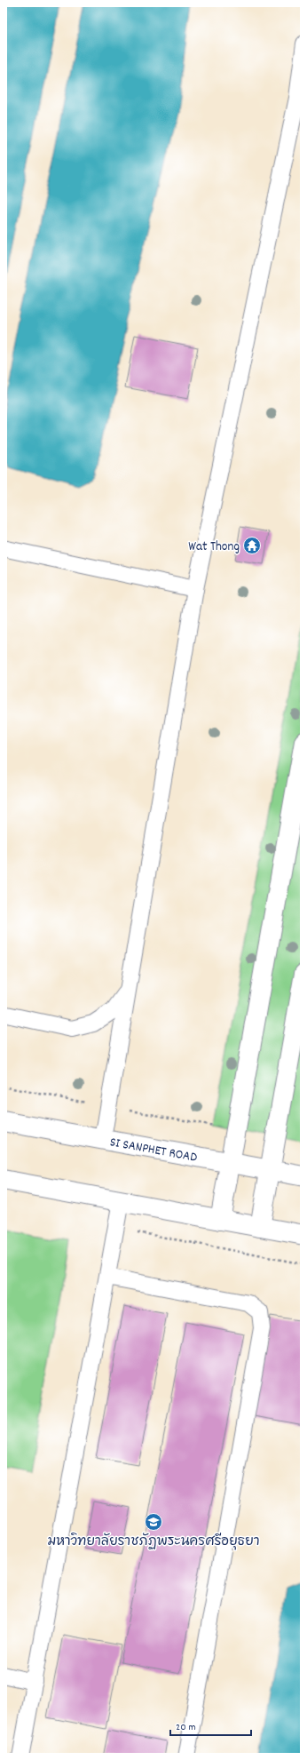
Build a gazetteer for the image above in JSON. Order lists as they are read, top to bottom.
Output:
{
  "streets": {
    "street": ["SI SANPHET ROAD"]
  },
  "places": {
    "temple": ["Wat Thong"],
    "school or university": ["มหาวิทยาลัยราชภัฏพระนครศรีอยุธยา"]
  },
  "scale_bar": "20 m"
}
